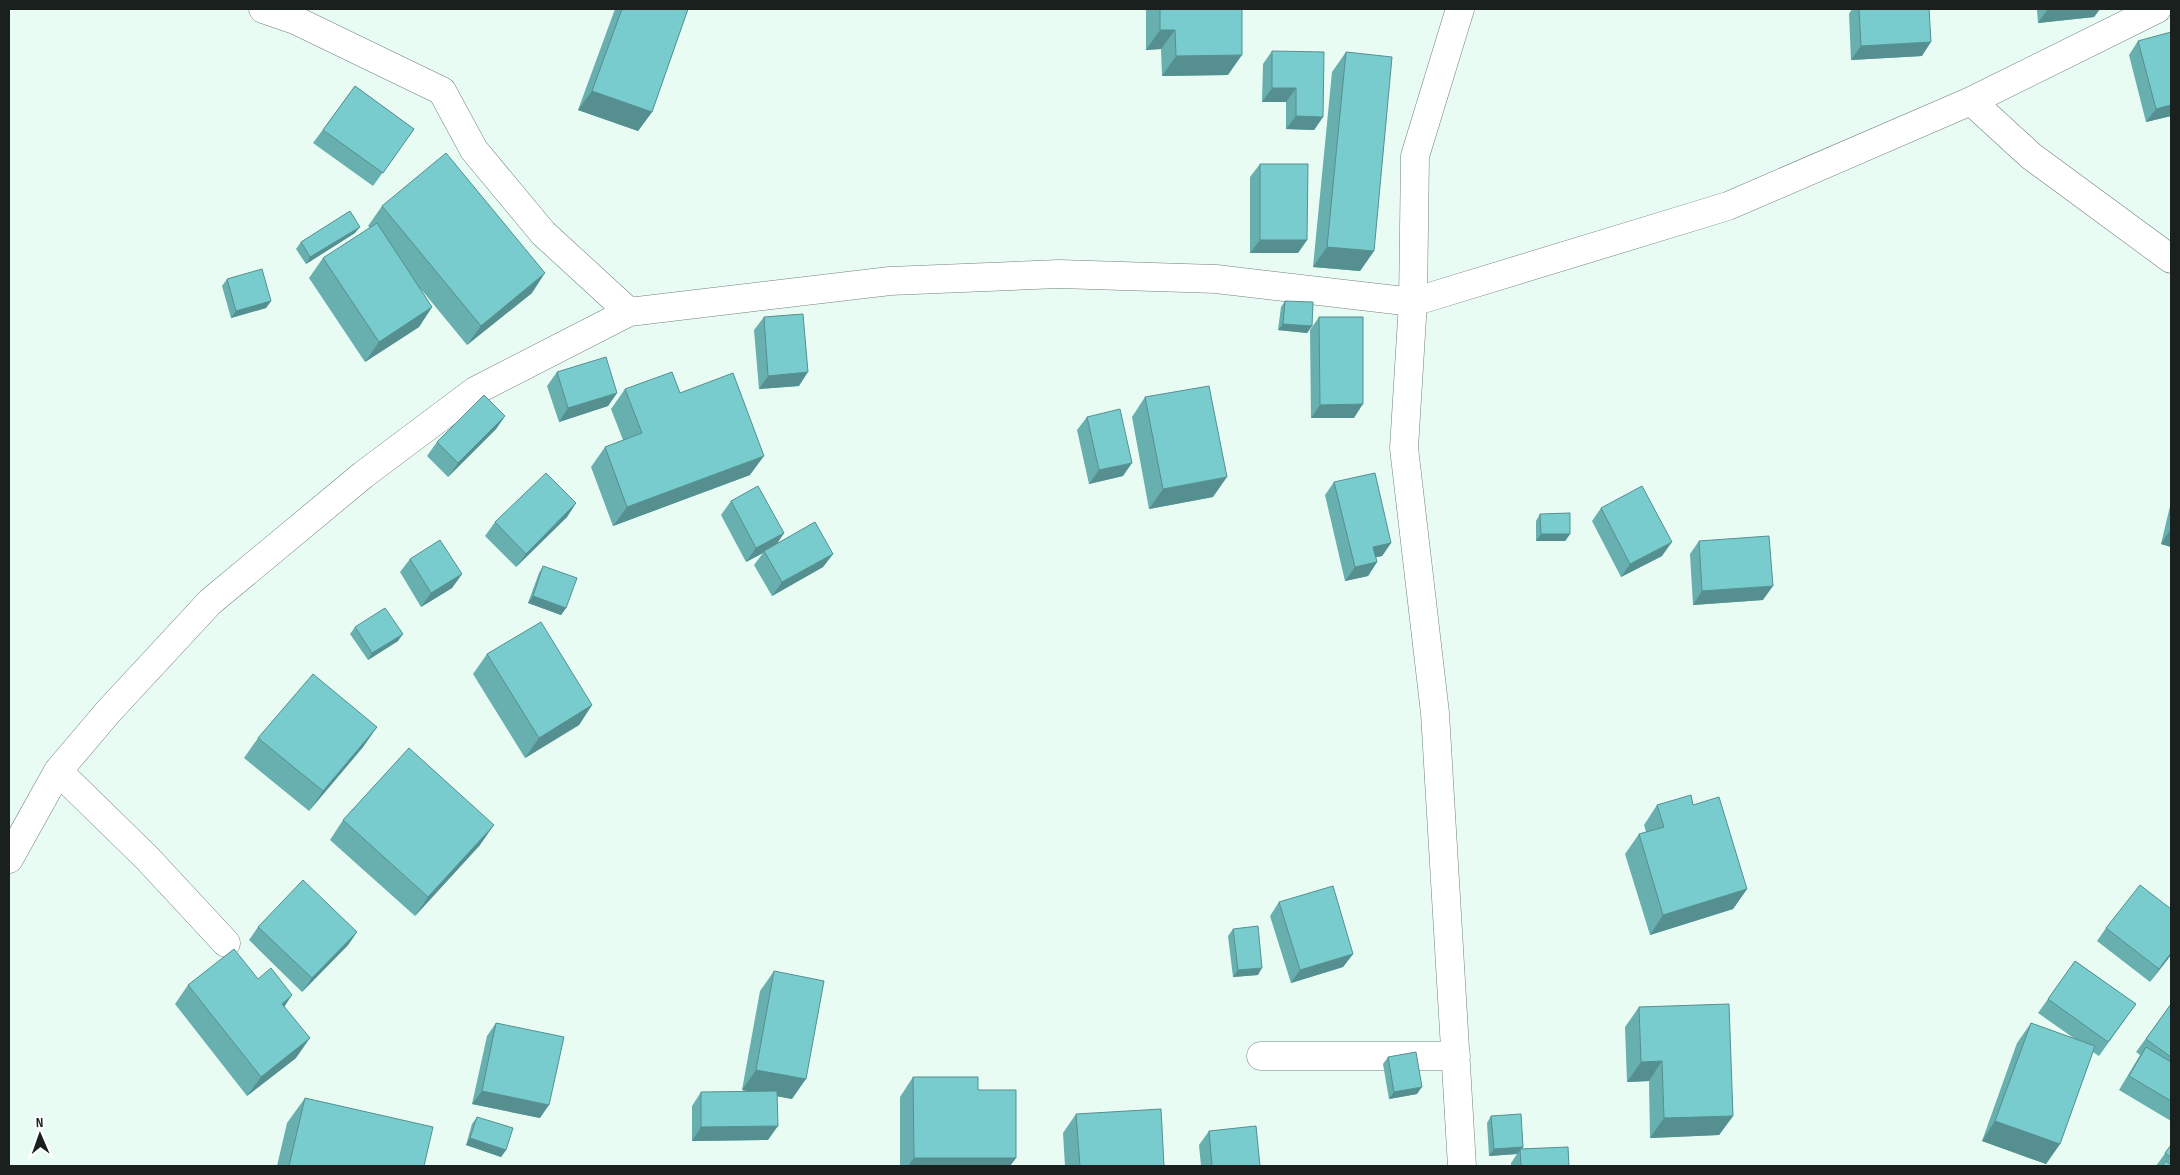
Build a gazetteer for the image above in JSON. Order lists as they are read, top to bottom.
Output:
{
  "north": "top"
}
